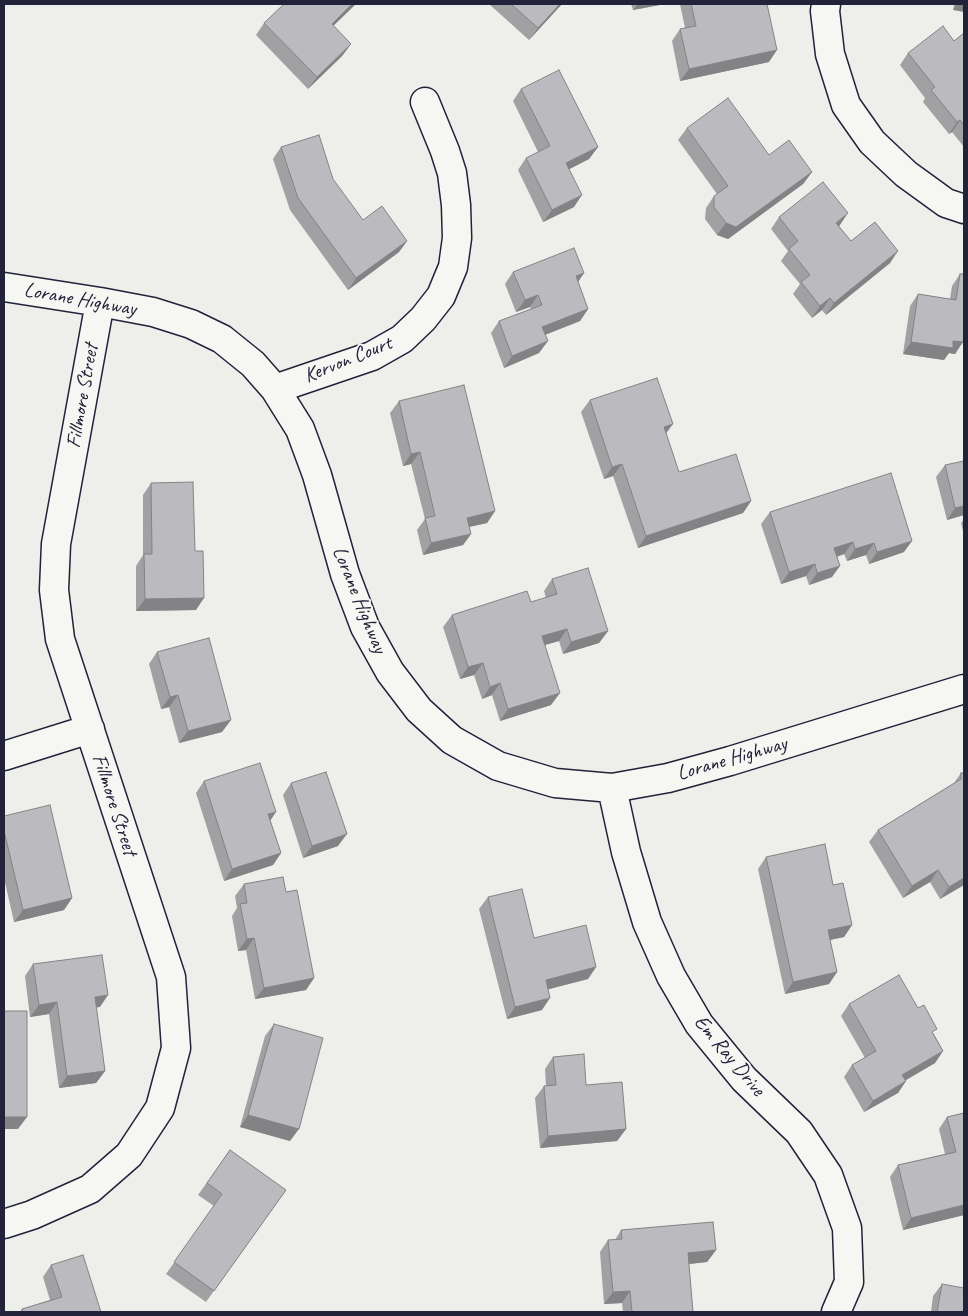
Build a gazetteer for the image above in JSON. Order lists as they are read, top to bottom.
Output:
{
  "streets": {
    "street": [
      "Lorane Highway",
      "Kervon Court",
      "Fillmore Street",
      "Em Ray Drive"
    ]
  },
  "crossings": [
    ["Lorane Highway", "Kervon Court"],
    ["Lorane Highway", "Fillmore Street"],
    ["Lorane Highway", "Em Ray Drive"]
  ]
}
